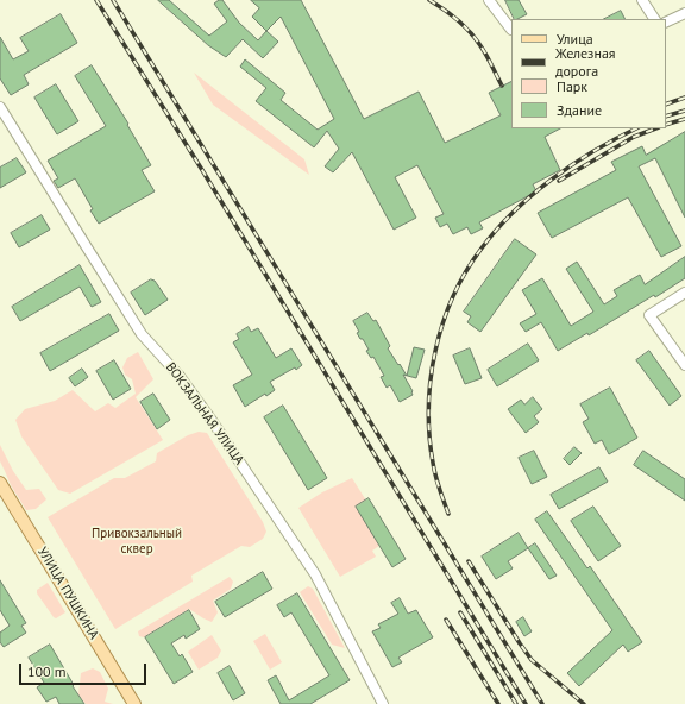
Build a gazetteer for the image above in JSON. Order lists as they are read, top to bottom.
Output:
{
  "streets": {
    "main road": ["УЛИЦА ПУШКИНА"],
    "street": ["ВОКЗАЛЬНАЯ УЛИЦА"]
  },
  "parks": ["Привокзальный сквер"],
  "legend": [
    "Улица",
    "Железная дорога",
    "Парк",
    "Здание"
  ],
  "scale_bar": "100 m"
}
